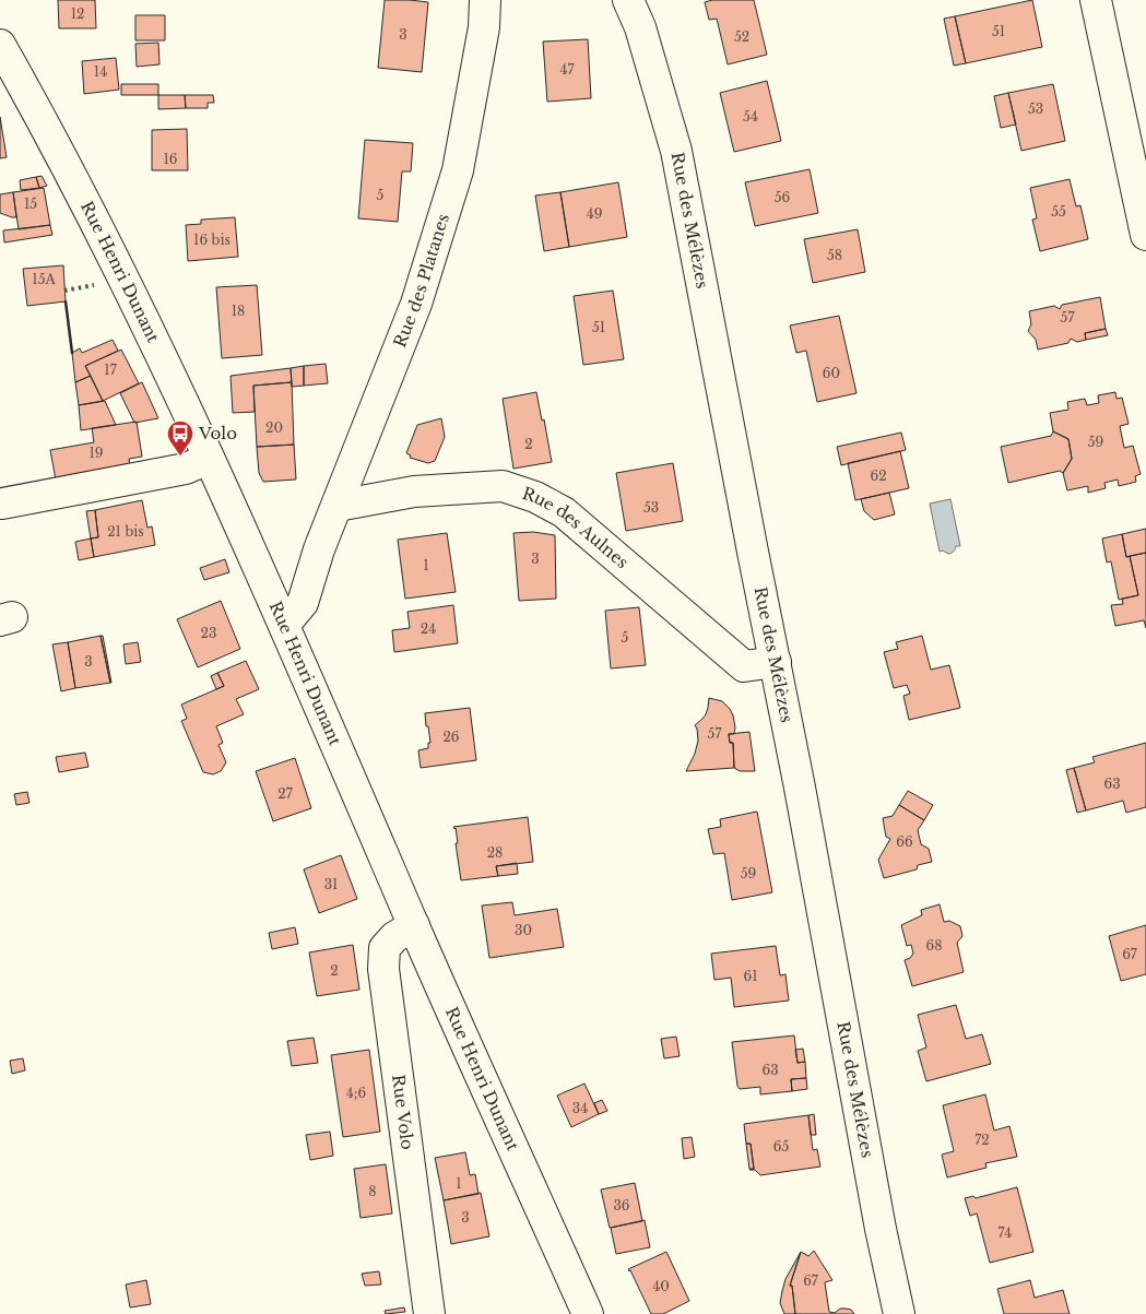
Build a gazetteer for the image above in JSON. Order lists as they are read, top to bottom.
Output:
{
  "streets": {
    "street": [
      "Rue des Mélèzes",
      "Rue Henri Dunant",
      "Rue des Platanes",
      "Rue des Aulnes",
      "Rue Volo"
    ]
  },
  "crossings": [
    ["Rue des Mélèzes", "Rue des Aulnes"],
    ["Rue Henri Dunant", "Rue des Platanes"],
    ["Rue Henri Dunant", "Rue Volo"],
    ["Rue des Platanes", "Rue des Aulnes"]
  ],
  "places": {
    "bus stop": ["Volo"]
  },
  "house_numbers": [
    "12",
    "51",
    "3",
    "52",
    "47",
    "14",
    "53",
    "54",
    "16",
    "5",
    "56",
    "15",
    "55",
    "49",
    "16 bis",
    "58",
    "15A",
    "18",
    "57",
    "51",
    "17",
    "60",
    "20",
    "59",
    "2",
    "19",
    "62",
    "53",
    "21 bis",
    "3",
    "1",
    "24",
    "23",
    "5",
    "3",
    "57",
    "26",
    "63",
    "27",
    "66",
    "28",
    "59",
    "31",
    "30",
    "68",
    "67",
    "2",
    "61",
    "63",
    "4;6",
    "34",
    "72",
    "65",
    "1",
    "8",
    "36",
    "3",
    "74",
    "67",
    "40"
  ]
}
